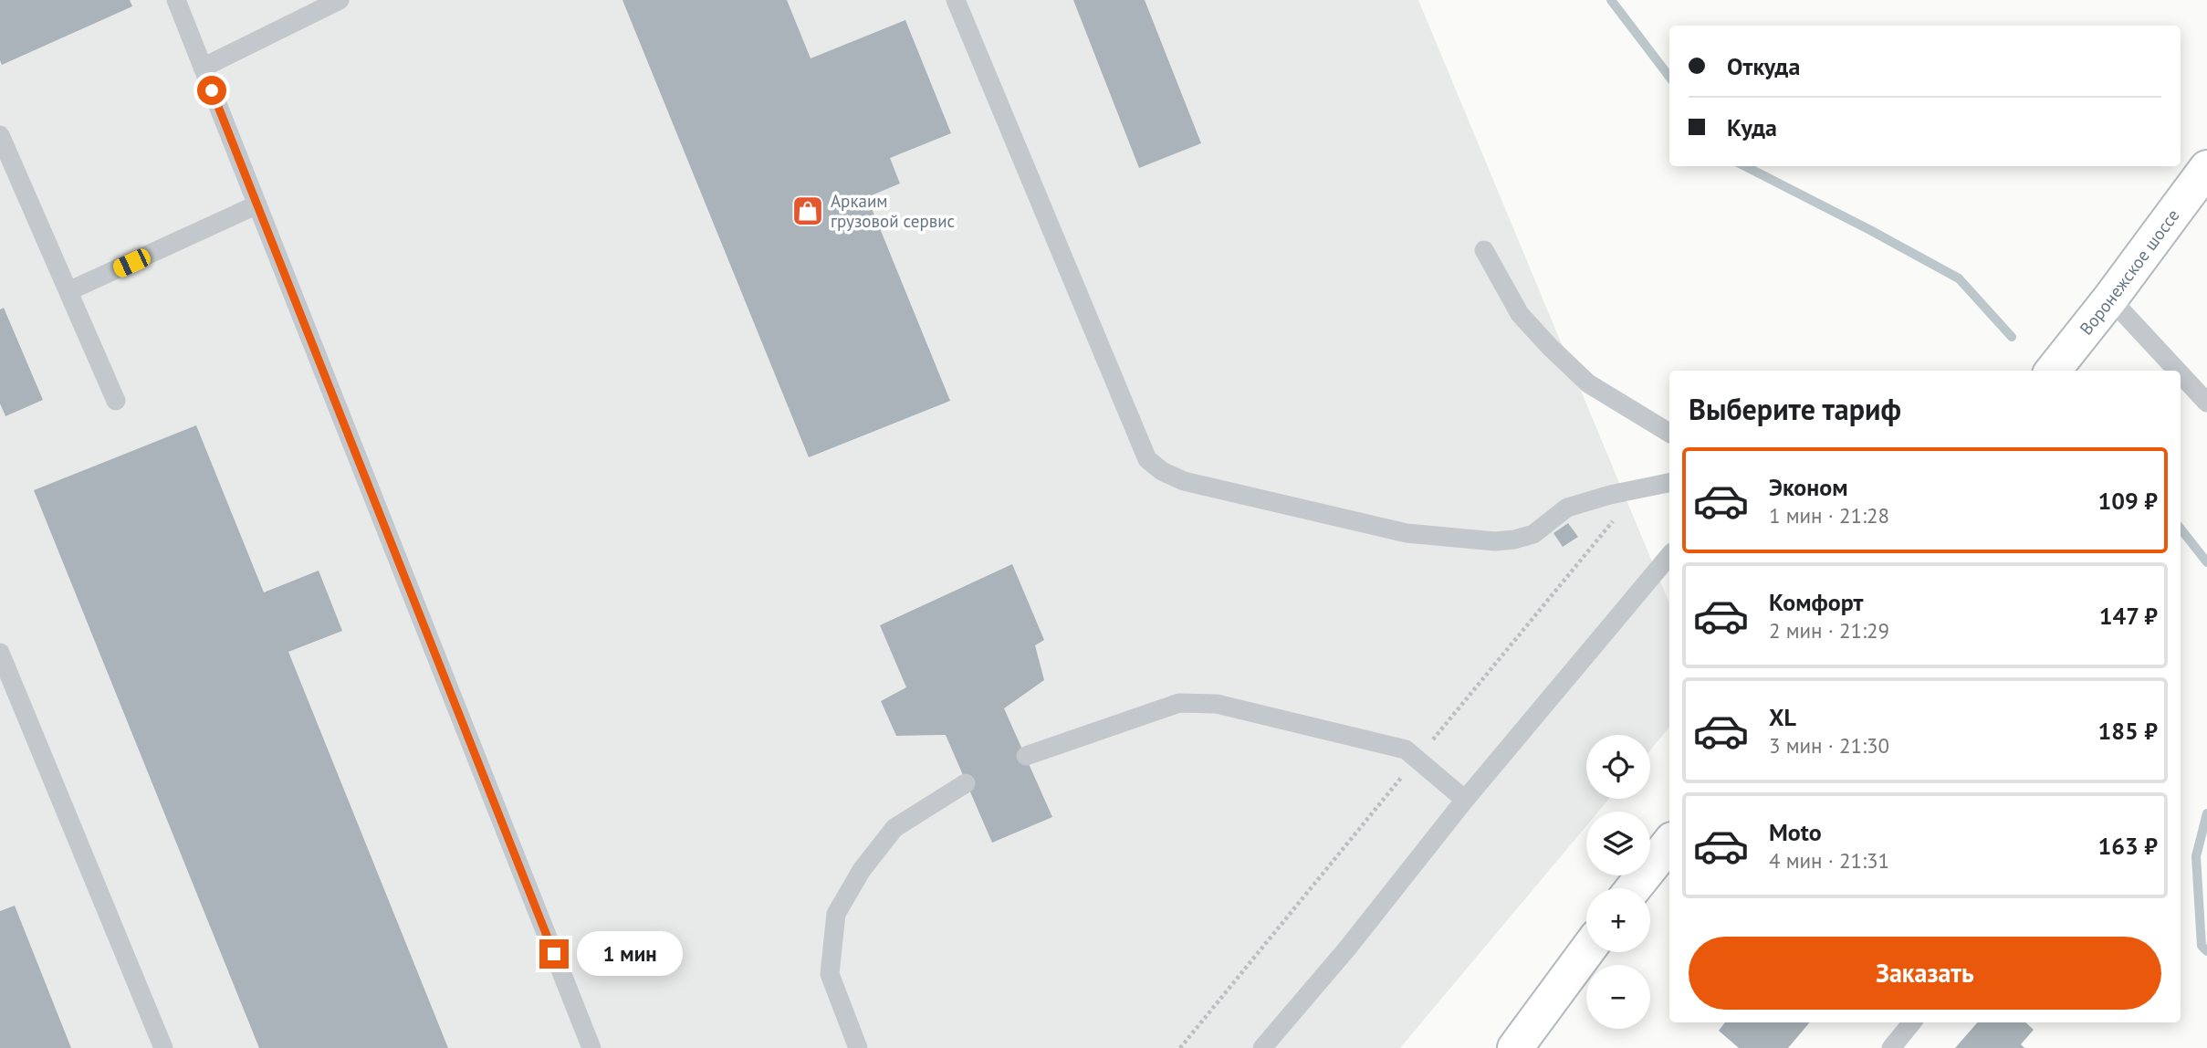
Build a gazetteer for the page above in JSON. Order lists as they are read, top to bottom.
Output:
{
  "streets": {
    "main road": ["Воронежское шоссе"]
  },
  "places": {
    "shop": ["Аркаим грузовой сервис"]
  },
  "page": {
    "banner": ["Откуда", "Куда"],
    "heading": "Выберите тариф",
    "list": [
      {
        "name": "Эконом",
        "note": "1 мин · 21:28",
        "value": "109 ₽"
      },
      {
        "name": "Комфорт",
        "note": "2 мин · 21:29",
        "value": "147 ₽"
      },
      {
        "name": "XL",
        "note": "3 мин · 21:30",
        "value": "185 ₽"
      },
      {
        "name": "Moto",
        "note": "4 мин · 21:31",
        "value": "163 ₽"
      }
    ],
    "map_buttons": ["+", "−"],
    "buttons": "Заказать",
    "bubble": "1 мин"
  }
}
